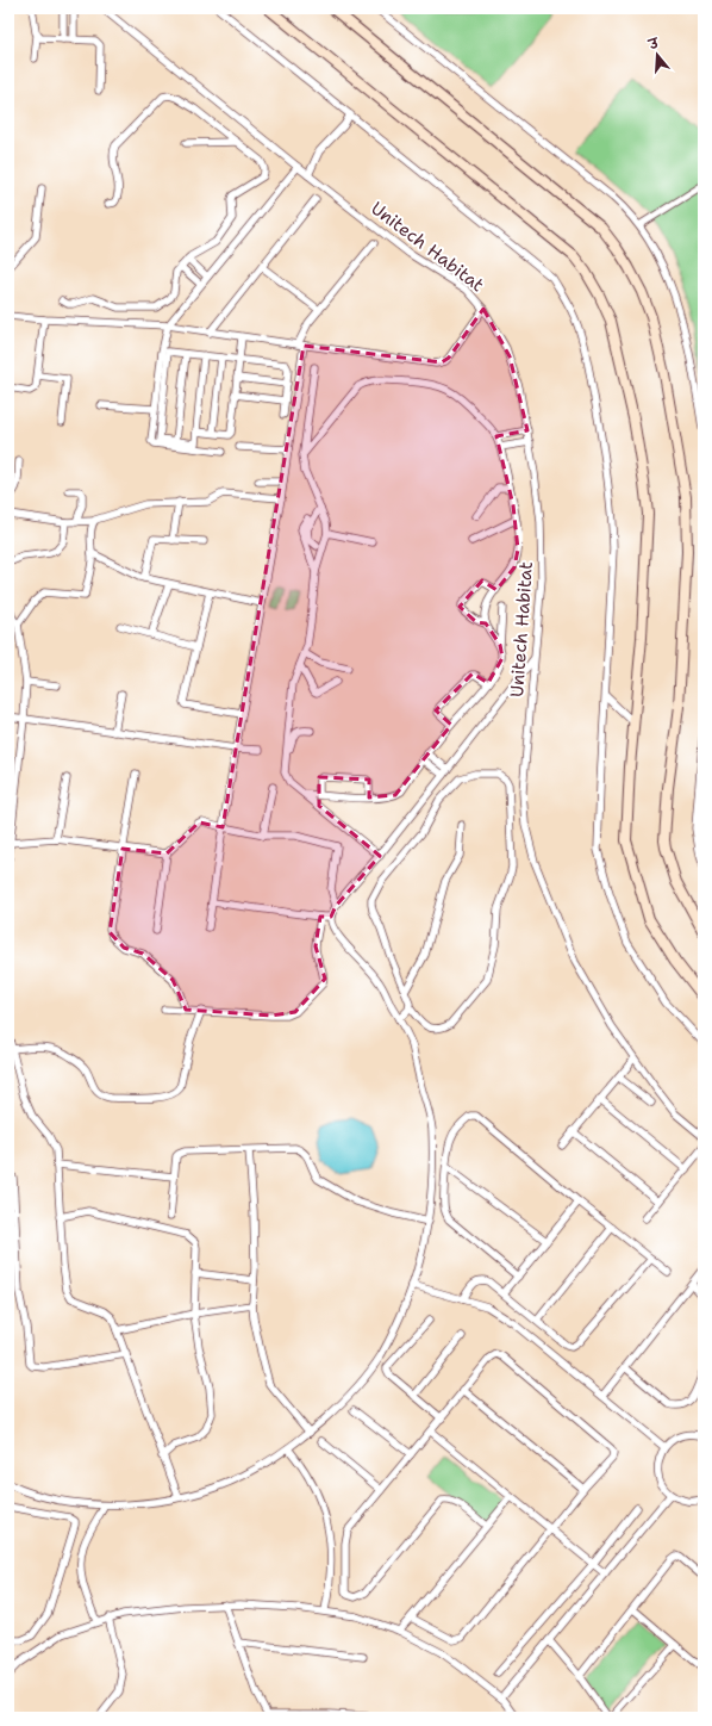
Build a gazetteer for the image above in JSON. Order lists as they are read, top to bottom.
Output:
{
  "streets": {
    "street": ["Unitech Habitat"]
  },
  "north": "top"
}
